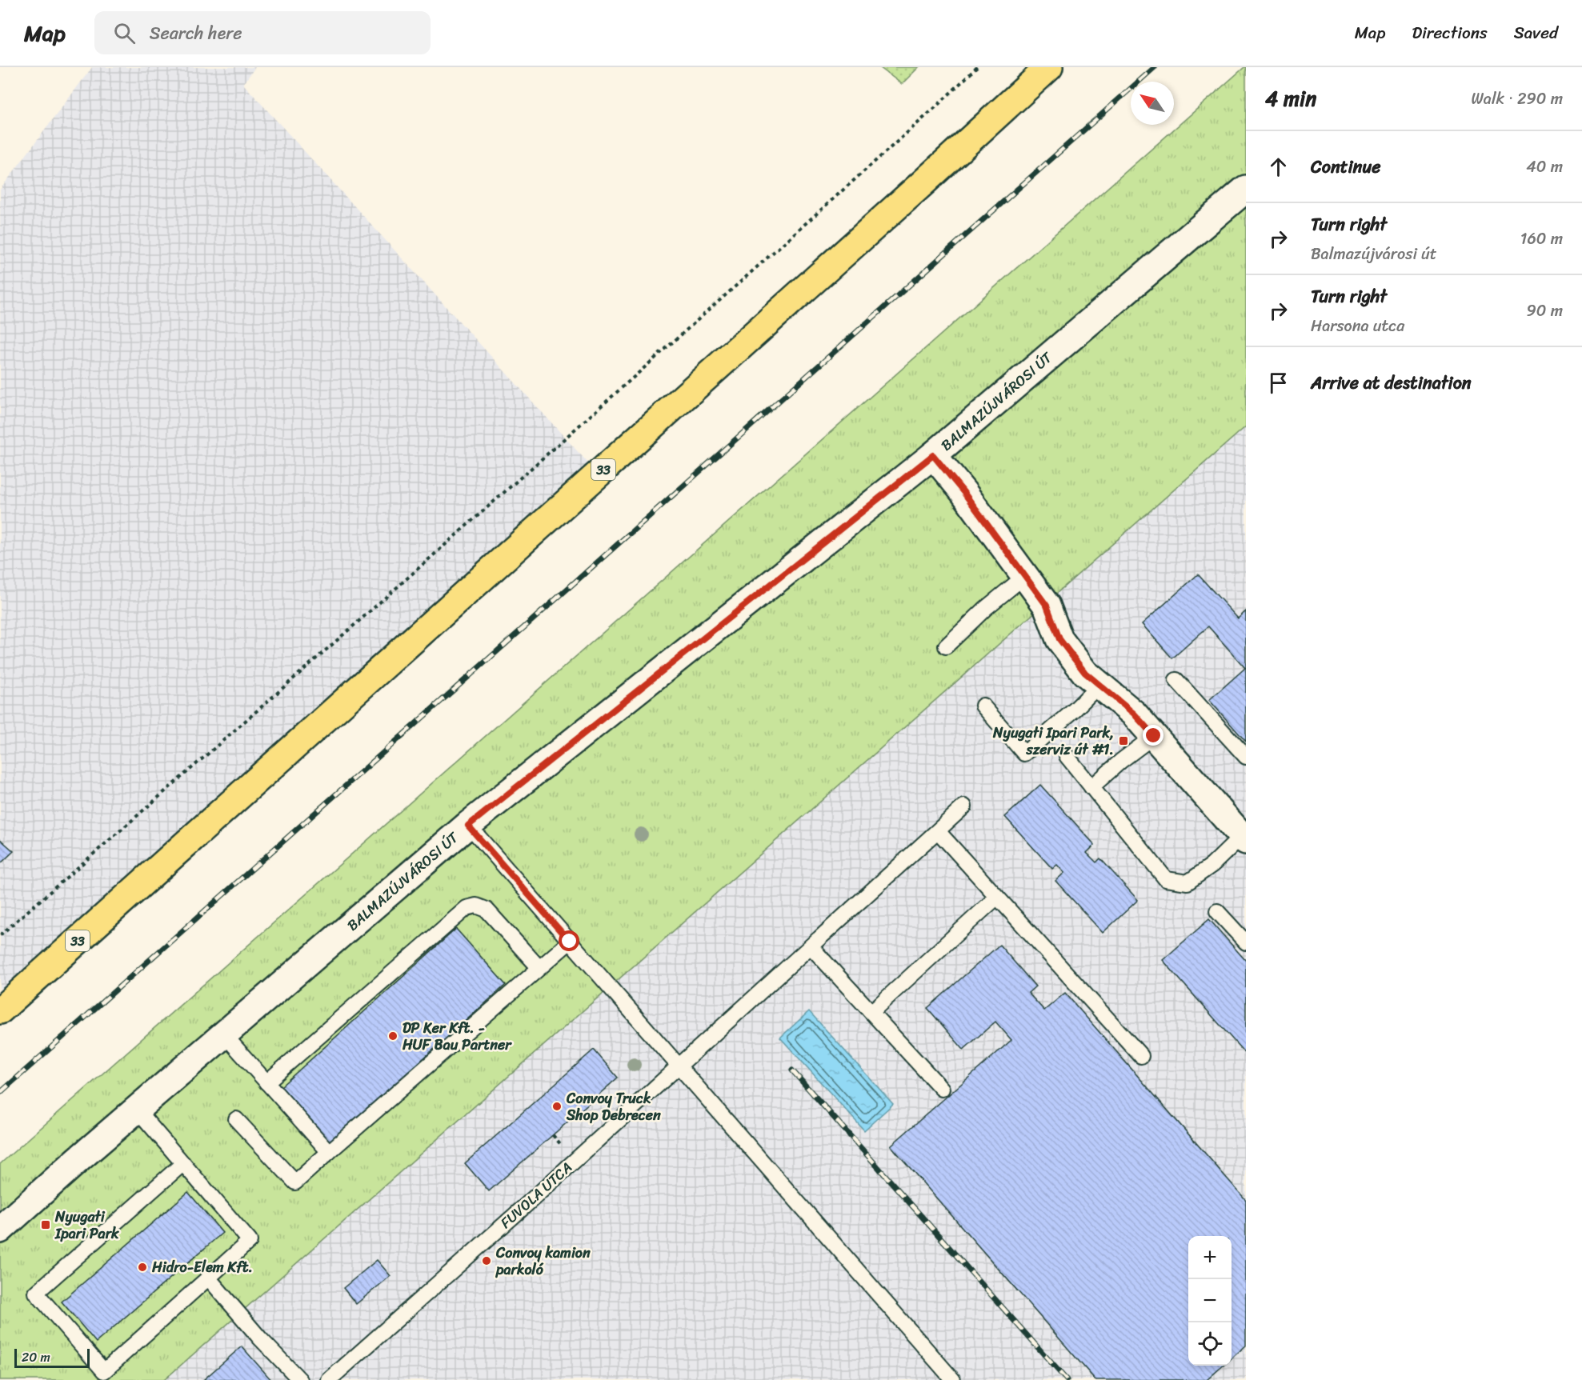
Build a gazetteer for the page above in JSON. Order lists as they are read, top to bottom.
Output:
{
  "streets": {
    "main road": ["33"],
    "street": ["BALMAZÚJVÁROSI ÚT"],
    "lane": ["FUVOLA UTCA"]
  },
  "places": {
    "transit": ["Nyugati Ipari Park, szerviz út #1.", "Nyugati Ipari Park"],
    "other": [
      "DP Ker Kft. - HUF Bau Partner",
      "Convoy Truck Shop Debrecen",
      "Convoy kamion parkoló",
      "Hidro-Elem Kft."
    ]
  },
  "scale_bar": "20 m",
  "north": "top left",
  "page": {
    "header": "Map",
    "search": "Search here",
    "nav": ["Map", "Directions", "Saved"],
    "heading": ["4 min", "Walk · 290 m"],
    "list": [
      ["Continue", "40 m"],
      ["Turn right", "Balmazújvárosi út", "160 m"],
      ["Turn right", "Harsona utca", "90 m"],
      "Arrive at destination"
    ],
    "map_buttons": ["+", "−"],
    "scale": "20 m"
  }
}
